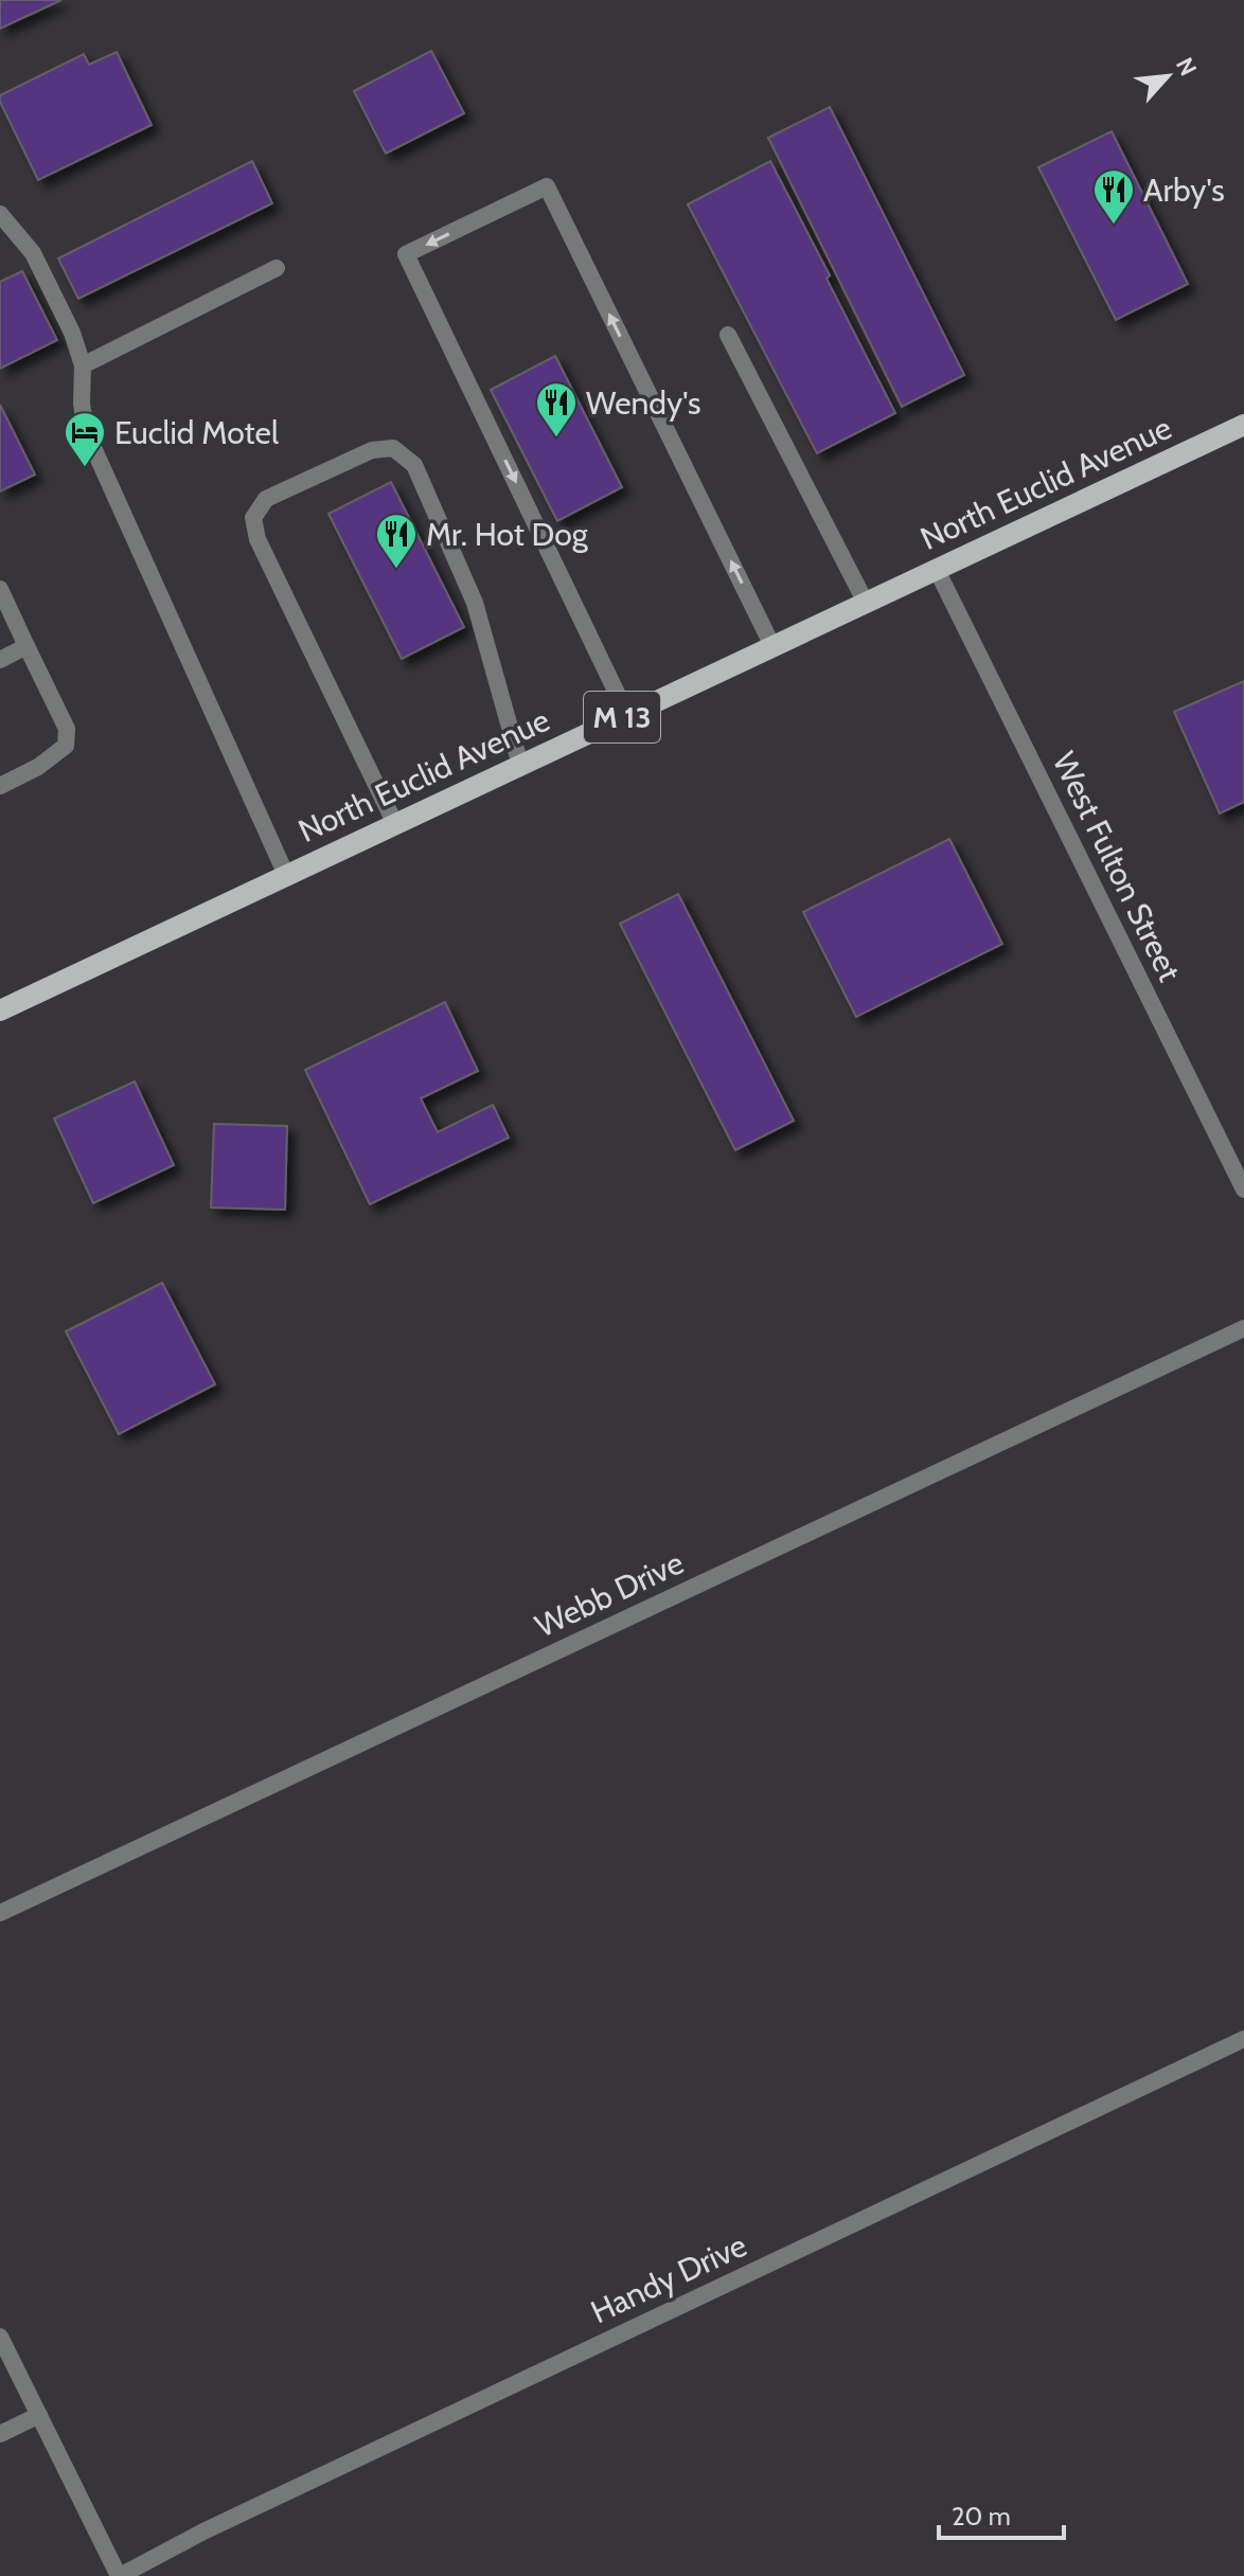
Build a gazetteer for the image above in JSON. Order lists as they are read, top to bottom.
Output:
{
  "streets": {
    "main road": ["North Euclid Avenue", "M 13"],
    "street": ["West Fulton Street", "Webb Drive", "Handy Drive"]
  },
  "crossings": [
    ["North Euclid Avenue", "West Fulton Street"]
  ],
  "places": {
    "restaurant": ["Arby's", "Wendy's", "Mr. Hot Dog"],
    "hotel": ["Euclid Motel"]
  },
  "scale_bar": "20 m",
  "north": "top right"
}
